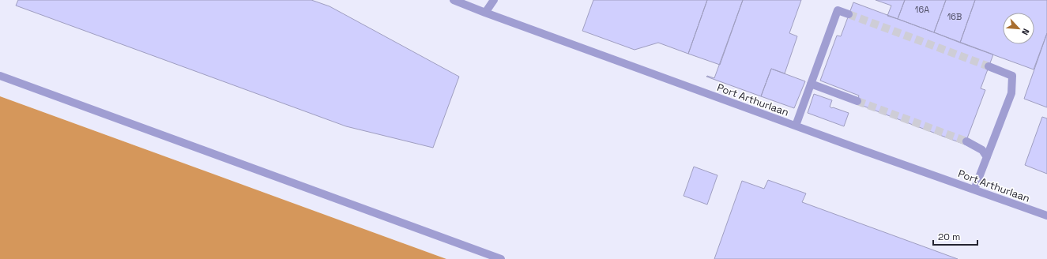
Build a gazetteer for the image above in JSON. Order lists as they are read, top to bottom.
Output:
{
  "streets": {
    "street": ["Port Arthurlaan"]
  },
  "house_numbers": ["16A", "16B"],
  "scale_bar": "20 m",
  "north": "bottom right"
}
